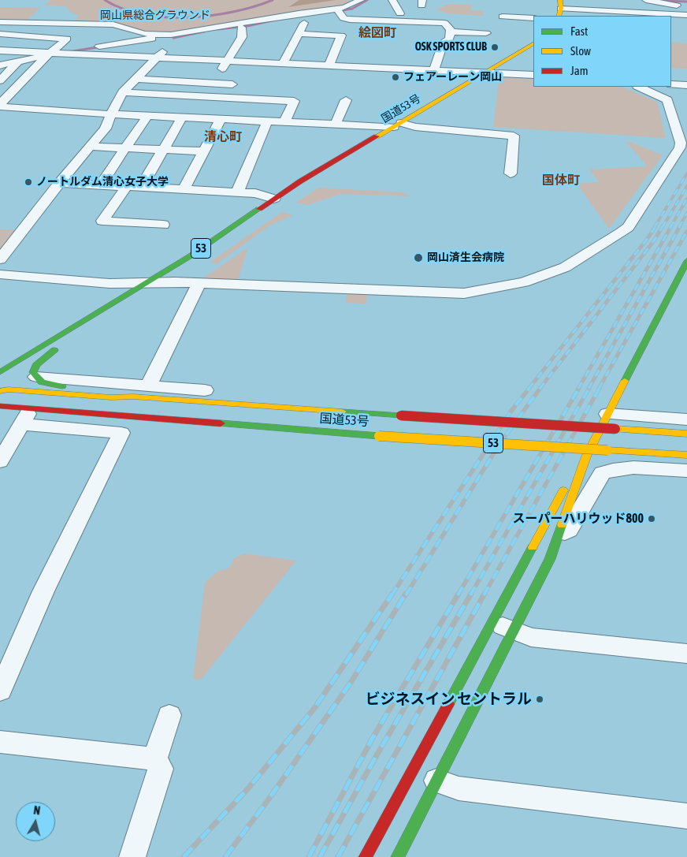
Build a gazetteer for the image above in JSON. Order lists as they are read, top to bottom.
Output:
{
  "streets": {
    "main road": ["国道53号", "53"]
  },
  "districts": ["絵図町", "清心町", "国体町"],
  "parks": ["岡山県総合グラウンド"],
  "places": [
    "OSK SPORTS CLUB",
    "フェアーレーン岡山",
    "ノートルダム清心女子大学",
    "岡山済生会病院",
    "スーパーハリウッド800",
    "ビジネスイン セントラル"
  ],
  "legend": ["Fast", "Slow", "Jam"],
  "north": "top"
}
